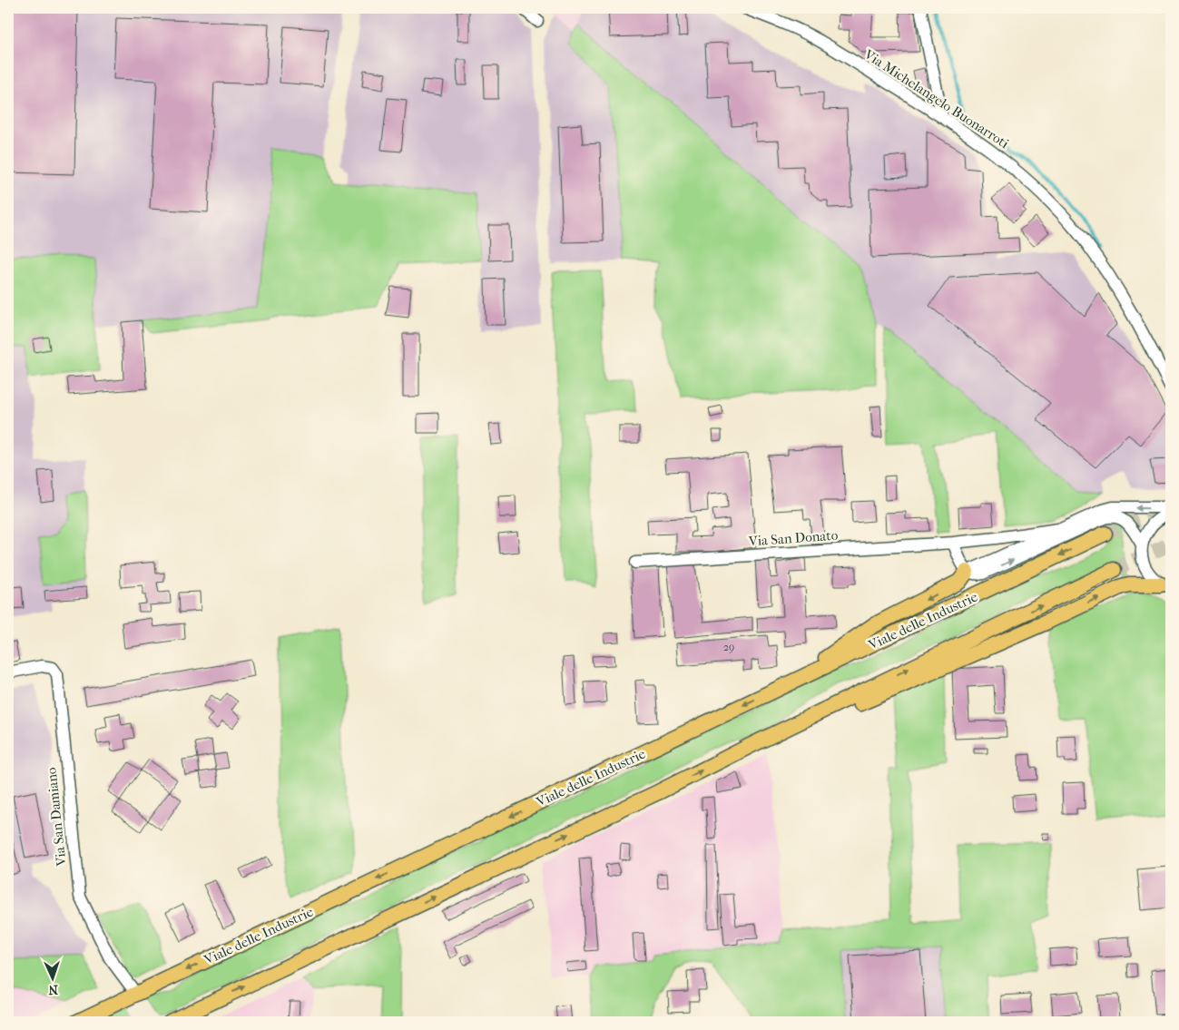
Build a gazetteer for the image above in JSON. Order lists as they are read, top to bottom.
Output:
{
  "streets": {
    "main road": ["Viale delle Industrie"],
    "street": ["Via Michelangelo Buonarroti", "Via San Donato", "Via San Damiano"]
  },
  "crossings": [
    ["Via San Donato", "Viale delle Industrie"],
    ["Viale delle Industrie", "Via San Damiano"]
  ],
  "one_way": ["Viale delle Industrie"],
  "house_numbers": ["29"],
  "north": "bottom"
}
